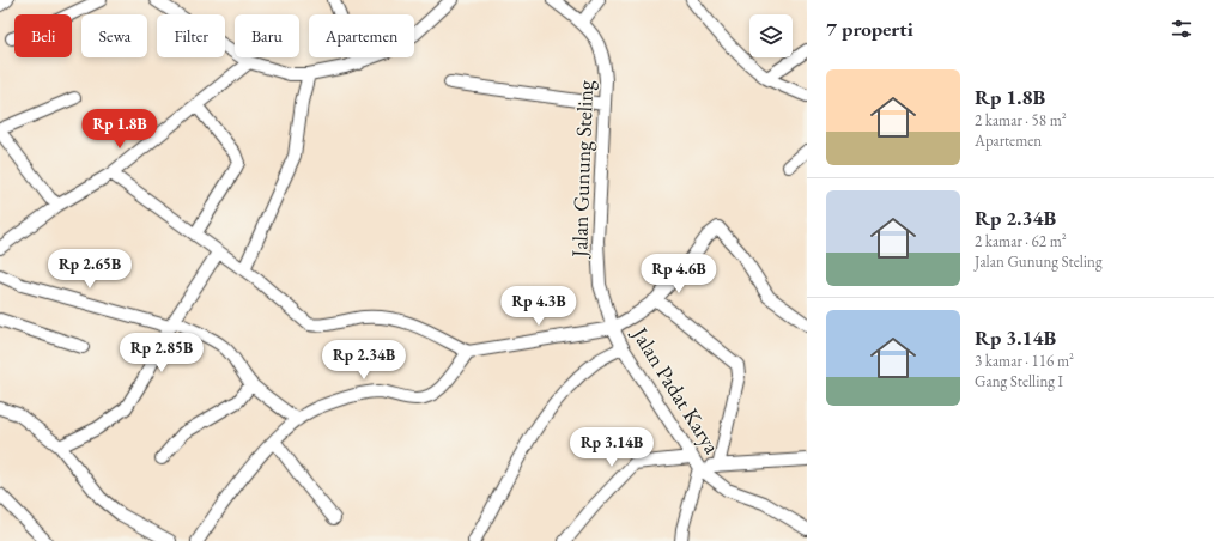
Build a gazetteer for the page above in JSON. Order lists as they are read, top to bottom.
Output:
{
  "streets": {
    "street": ["Jalan Gunung Steling", "Jalan Padat Karya"]
  },
  "crossings": [
    ["Jalan Gunung Steling", "Jalan Padat Karya"]
  ],
  "page": {
    "heading": "7 properti",
    "chip": [
      "Beli",
      "Sewa",
      "Filter",
      "Baru",
      "Apartemen"
    ],
    "list": [
      {
        "name": "Rp 1.8B",
        "note": "2 kamar · 58 m² · Apartemen"
      },
      {
        "name": "Rp 2.34B",
        "note": "2 kamar · 62 m² · Jalan Gunung Steling"
      },
      {
        "name": "Rp 3.14B",
        "note": "3 kamar · 116 m² · Gang Stelling I"
      }
    ],
    "price": [
      "Rp 1.8B",
      "Rp 2.65B",
      "Rp 4.6B",
      "Rp 4.3B",
      "Rp 2.85B",
      "Rp 2.34B",
      "Rp 3.14B"
    ]
  }
}
